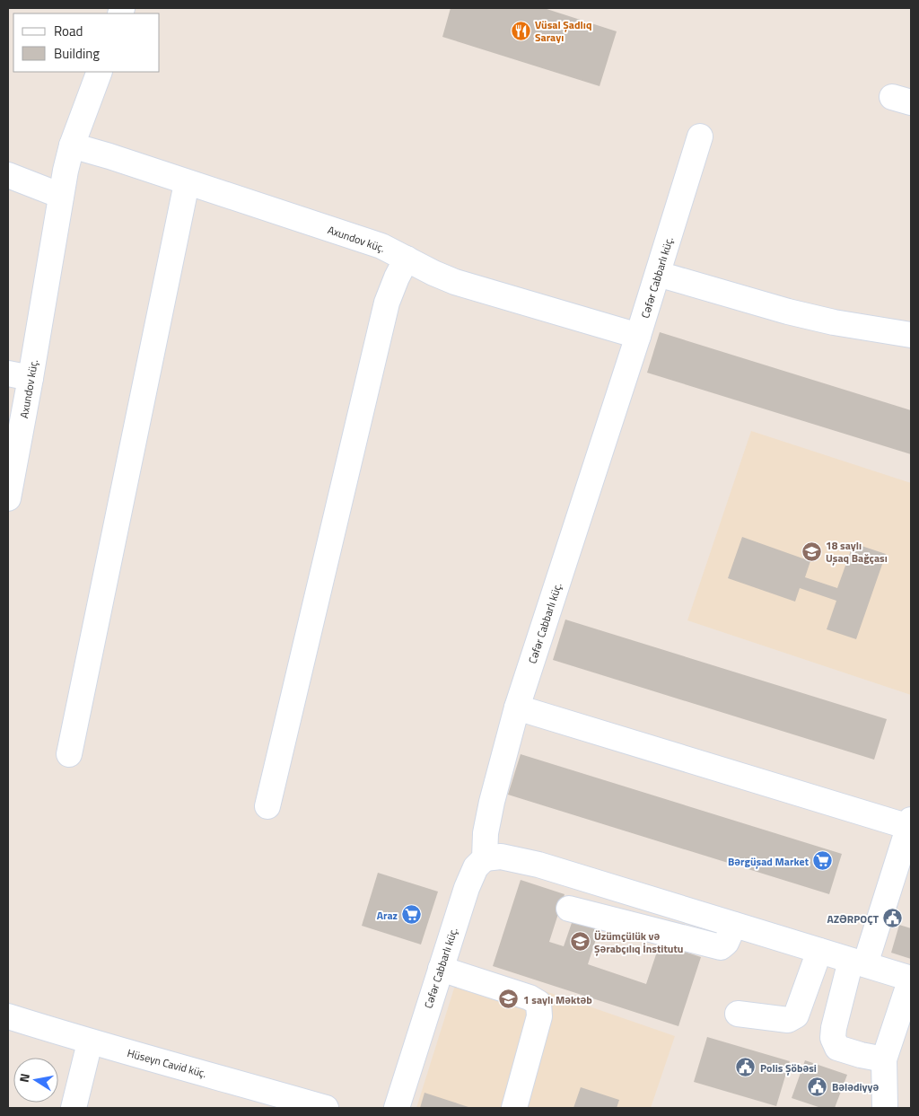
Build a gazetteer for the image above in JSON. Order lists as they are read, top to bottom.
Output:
{
  "streets": {
    "street": ["Axundov küç.", "Cəfər Cabbarlı küç.", "Hüseyn Cavid küç."]
  },
  "crossings": [
    ["Axundov küç.", "Cəfər Cabbarlı küç."]
  ],
  "places": {
    "restaurant": ["Vüsal Şadlıq Sarayı"],
    "school or university": ["18 saylı Uşaq Bağçası", "Üzümçülük və Şərabçılıq İnstitutu", "1 saylı Məktəb"],
    "supermarket": ["Bərgüşad Market", "Araz"],
    "public building": ["AZƏRPOÇT", "Polis Şöbəsi", "Bələdiyyə"]
  },
  "legend": ["Road", "Building"],
  "north": "left"
}
